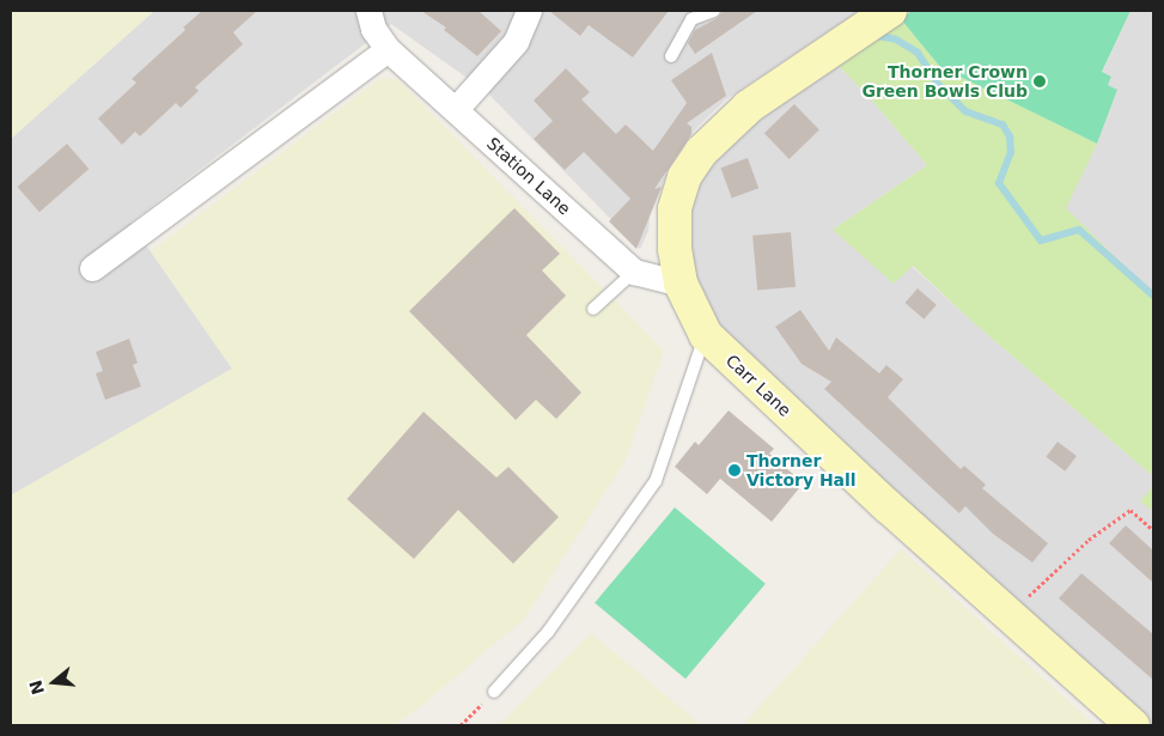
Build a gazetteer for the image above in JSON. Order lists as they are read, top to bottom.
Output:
{
  "streets": {
    "street": ["Station Lane", "Carr Lane"]
  },
  "crossings": [
    ["Station Lane", "Carr Lane"]
  ],
  "places": ["Thorner Crown Green Bowls Club", "Thorner Victory Hall"],
  "north": "left"
}
